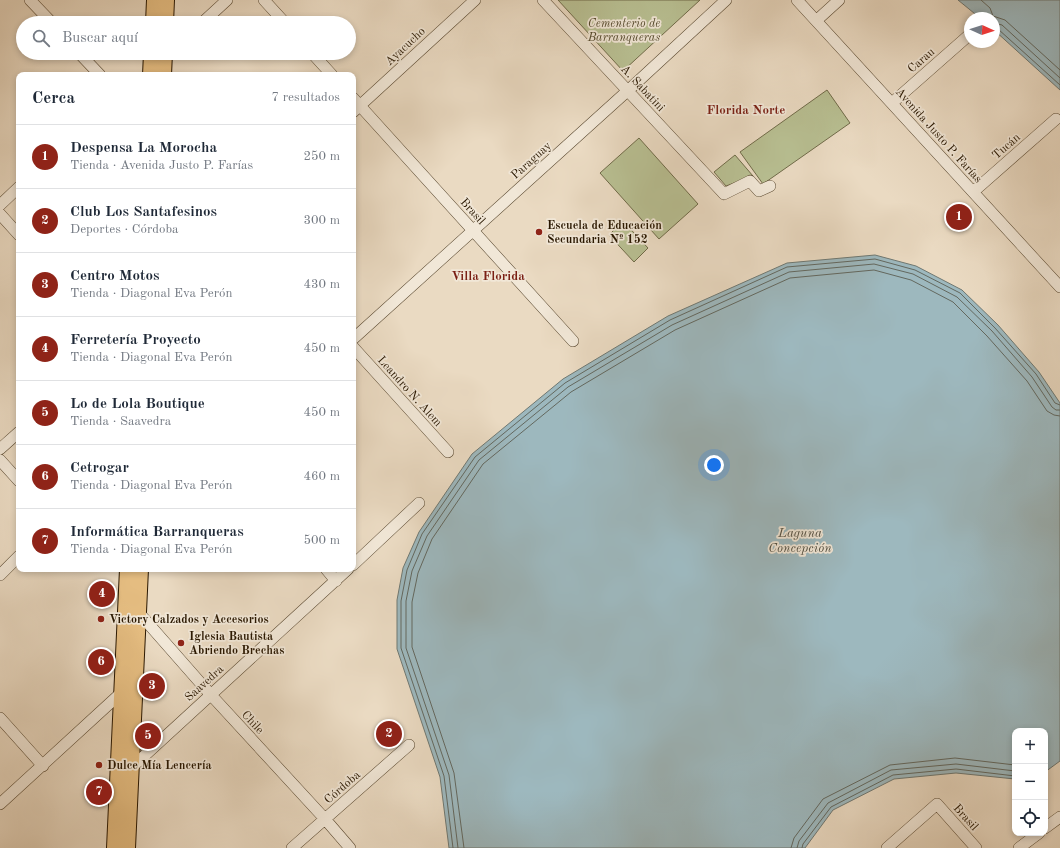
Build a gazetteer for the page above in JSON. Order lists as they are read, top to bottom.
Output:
{
  "streets": {
    "street": [
      "Ayacucho",
      "Carau",
      "A. Sabatini",
      "Avenida Justo P. Farías",
      "Tucán",
      "Paraguay",
      "Brasil",
      "Leandro N. Alem",
      "Saavedra",
      "Chile",
      "Córdoba"
    ]
  },
  "crossings": [
    ["Carau", "Avenida Justo P. Farías"],
    ["A. Sabatini", "Paraguay"],
    ["Avenida Justo P. Farías", "Tucán"],
    ["Paraguay", "Brasil"],
    ["Saavedra", "Chile"],
    ["Chile", "Córdoba"]
  ],
  "districts": ["Florida Norte", "Villa Florida"],
  "water": ["Laguna Concepción"],
  "parks": ["Cementerio de Barranqueras"],
  "places": [
    "Escuela de Educación Secundaria Nº 152",
    "Victory Calzados y Accesorios",
    "Iglesia Bautista Abriendo Brechas",
    "Dulce Mía Lencería"
  ],
  "north": "right",
  "page": {
    "search": "Buscar aquí",
    "heading": ["Cerca", "7 resultados"],
    "list": [
      {
        "mark": "1",
        "name": "Despensa La Morocha",
        "note": "Tienda · Avenida Justo P. Farías",
        "value": "250 m"
      },
      {
        "mark": "2",
        "name": "Club Los Santafesinos",
        "note": "Deportes · Córdoba",
        "value": "300 m"
      },
      {
        "mark": "3",
        "name": "Centro Motos",
        "note": "Tienda · Diagonal Eva Perón",
        "value": "430 m"
      },
      {
        "mark": "4",
        "name": "Ferretería Proyecto",
        "note": "Tienda · Diagonal Eva Perón",
        "value": "450 m"
      },
      {
        "mark": "5",
        "name": "Lo de Lola Boutique",
        "note": "Tienda · Saavedra",
        "value": "450 m"
      },
      {
        "mark": "6",
        "name": "Cetrogar",
        "note": "Tienda · Diagonal Eva Perón",
        "value": "460 m"
      },
      {
        "mark": "7",
        "name": "Informática Barranqueras",
        "note": "Tienda · Diagonal Eva Perón",
        "value": "500 m"
      }
    ],
    "pins": [
      "1",
      "4",
      "6",
      "3",
      "2",
      "5",
      "7"
    ],
    "map_buttons": ["+", "−"]
  }
}
